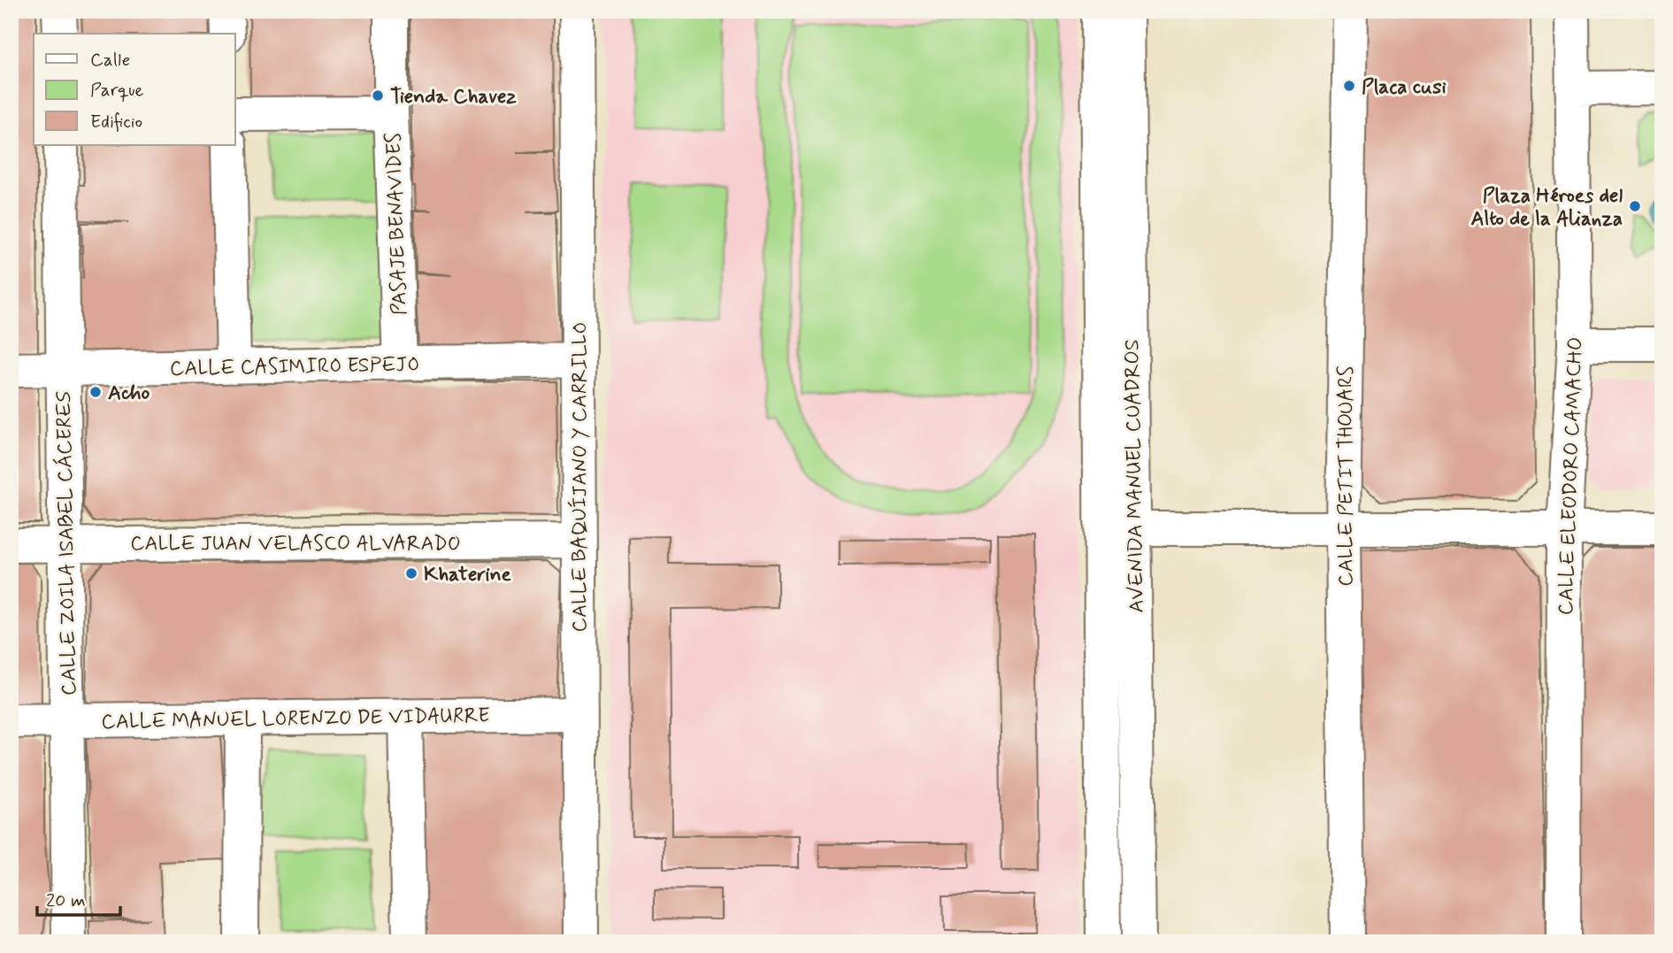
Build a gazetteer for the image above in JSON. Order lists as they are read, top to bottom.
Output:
{
  "streets": {
    "street": [
      "PASAJE BENAVIDES",
      "CALLE CASIMIRO ESPEJO",
      "AVENIDA MANUEL CUADROS",
      "CALLE PETIT THOUARS",
      "CALLE ELEODORO CAMACHO",
      "CALLE BAQUÍJANO Y CARRILLO",
      "CALLE JUAN VELASCO ALVARADO",
      "CALLE ZOILA ISABEL CÁCERES",
      "CALLE MANUEL LORENZO DE VIDAURRE"
    ]
  },
  "crossings": [
    ["PASAJE BENAVIDES", "CALLE CASIMIRO ESPEJO"],
    ["CALLE CASIMIRO ESPEJO", "CALLE BAQUÍJANO Y CARRILLO"],
    ["CALLE CASIMIRO ESPEJO", "CALLE ZOILA ISABEL CÁCERES"],
    ["CALLE BAQUÍJANO Y CARRILLO", "CALLE JUAN VELASCO ALVARADO"],
    ["CALLE BAQUÍJANO Y CARRILLO", "CALLE MANUEL LORENZO DE VIDAURRE"],
    ["CALLE JUAN VELASCO ALVARADO", "CALLE ZOILA ISABEL CÁCERES"],
    ["CALLE ZOILA ISABEL CÁCERES", "CALLE MANUEL LORENZO DE VIDAURRE"]
  ],
  "places": [
    "Placa cusi",
    "Tienda Chavez",
    "Plaza Héroes del Alto de la Alianza",
    "Acho",
    "Khaterine"
  ],
  "legend": ["Calle", "Parque", "Edificio"],
  "scale_bar": "20 m"
}
